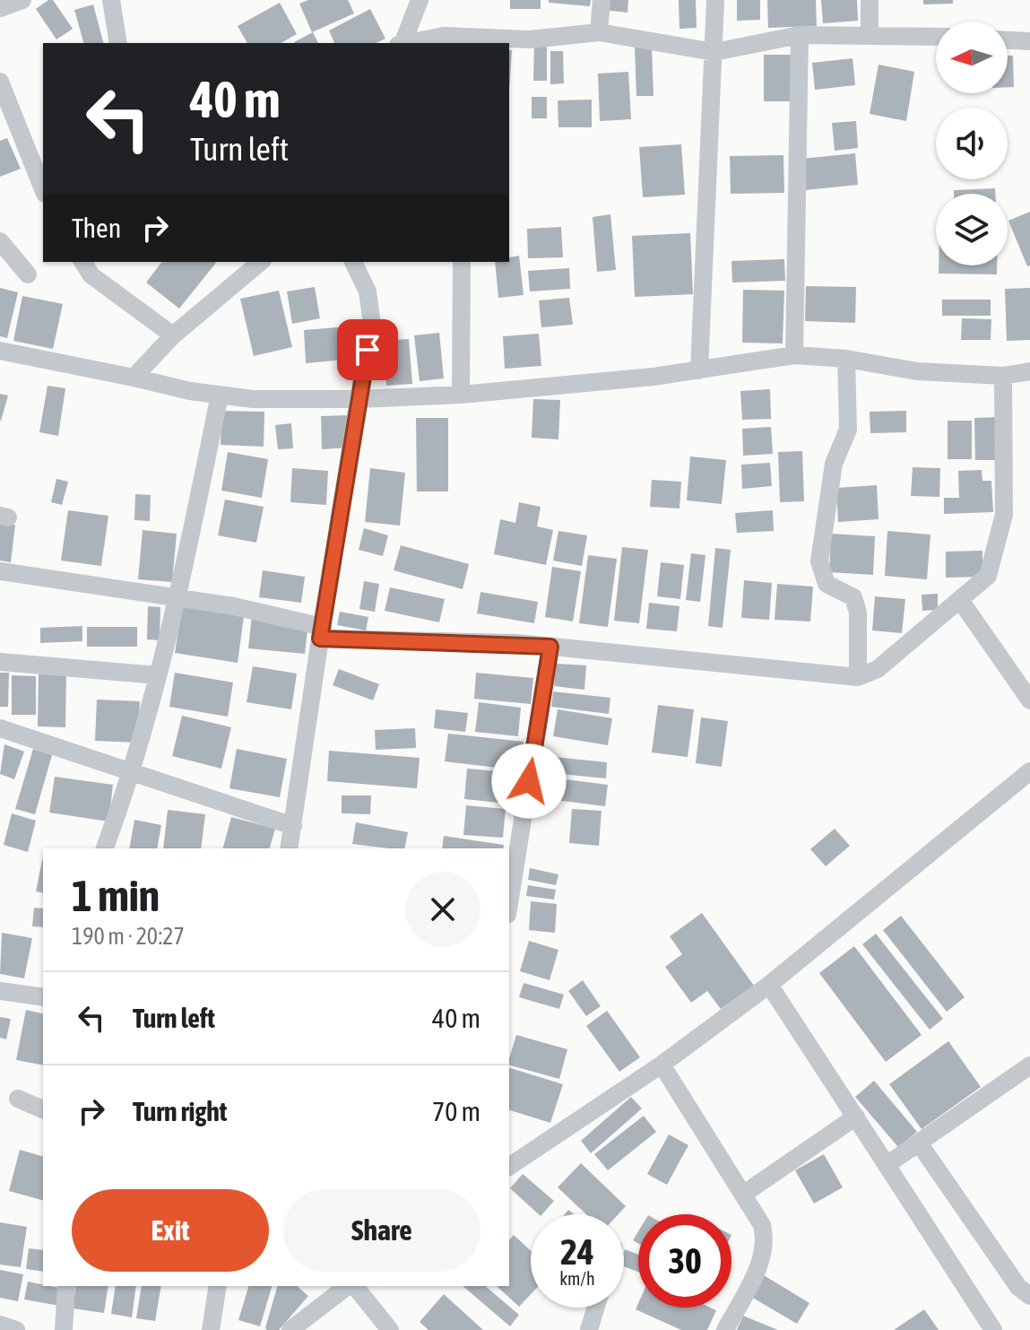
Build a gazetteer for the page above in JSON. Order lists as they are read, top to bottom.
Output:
{
  "north": "left",
  "page": {
    "turn": ["40 m", "Turn left"],
    "then": "Then",
    "heading": ["1 min", "190 m · 20:27"],
    "list": [
      {
        "name": "Turn left",
        "value": "40 m"
      },
      {
        "name": "Turn right",
        "value": "70 m"
      }
    ],
    "buttons": ["Exit", "Share"],
    "speed": "24 km/h",
    "limit": "30"
  }
}
